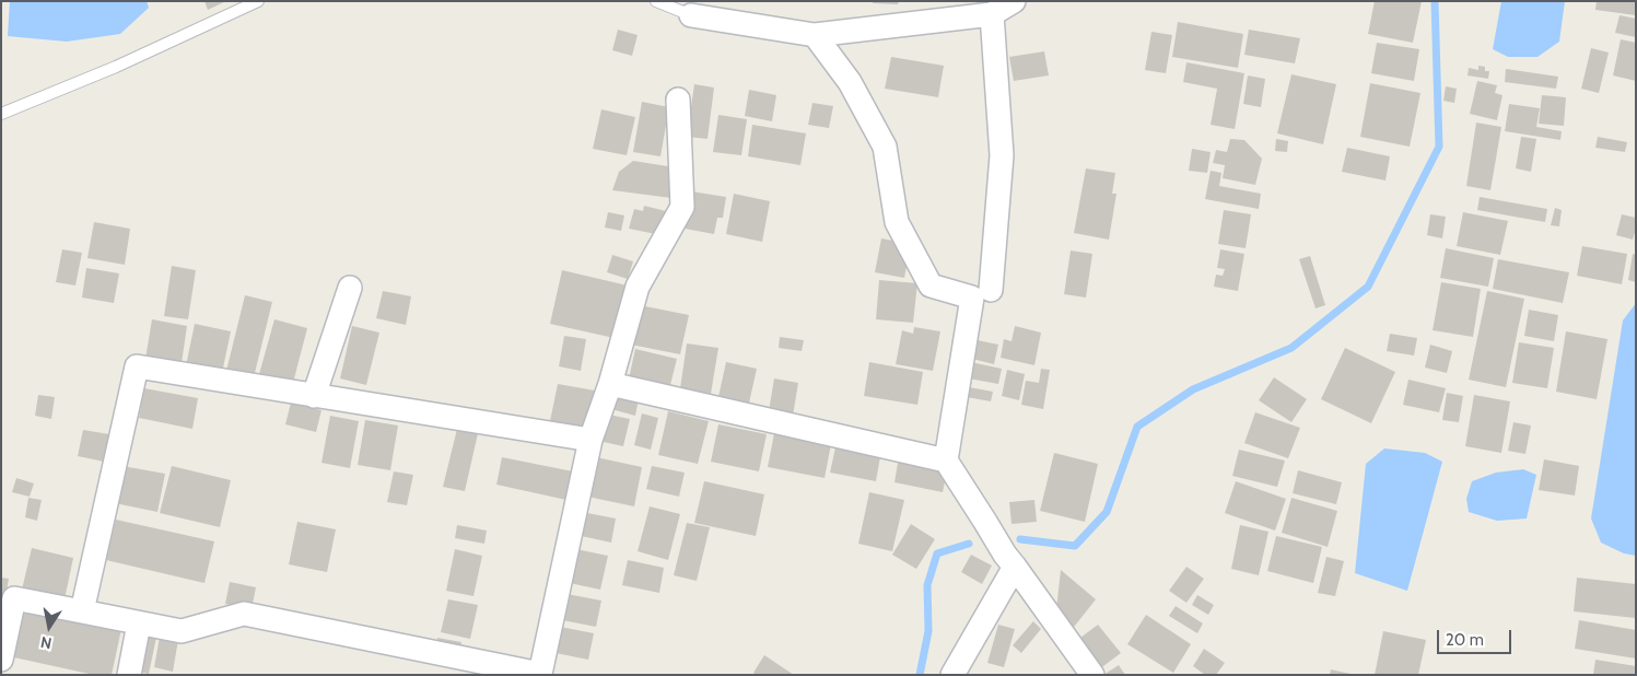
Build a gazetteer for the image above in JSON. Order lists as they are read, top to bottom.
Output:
{
  "scale_bar": "20 m",
  "north": "bottom"
}
